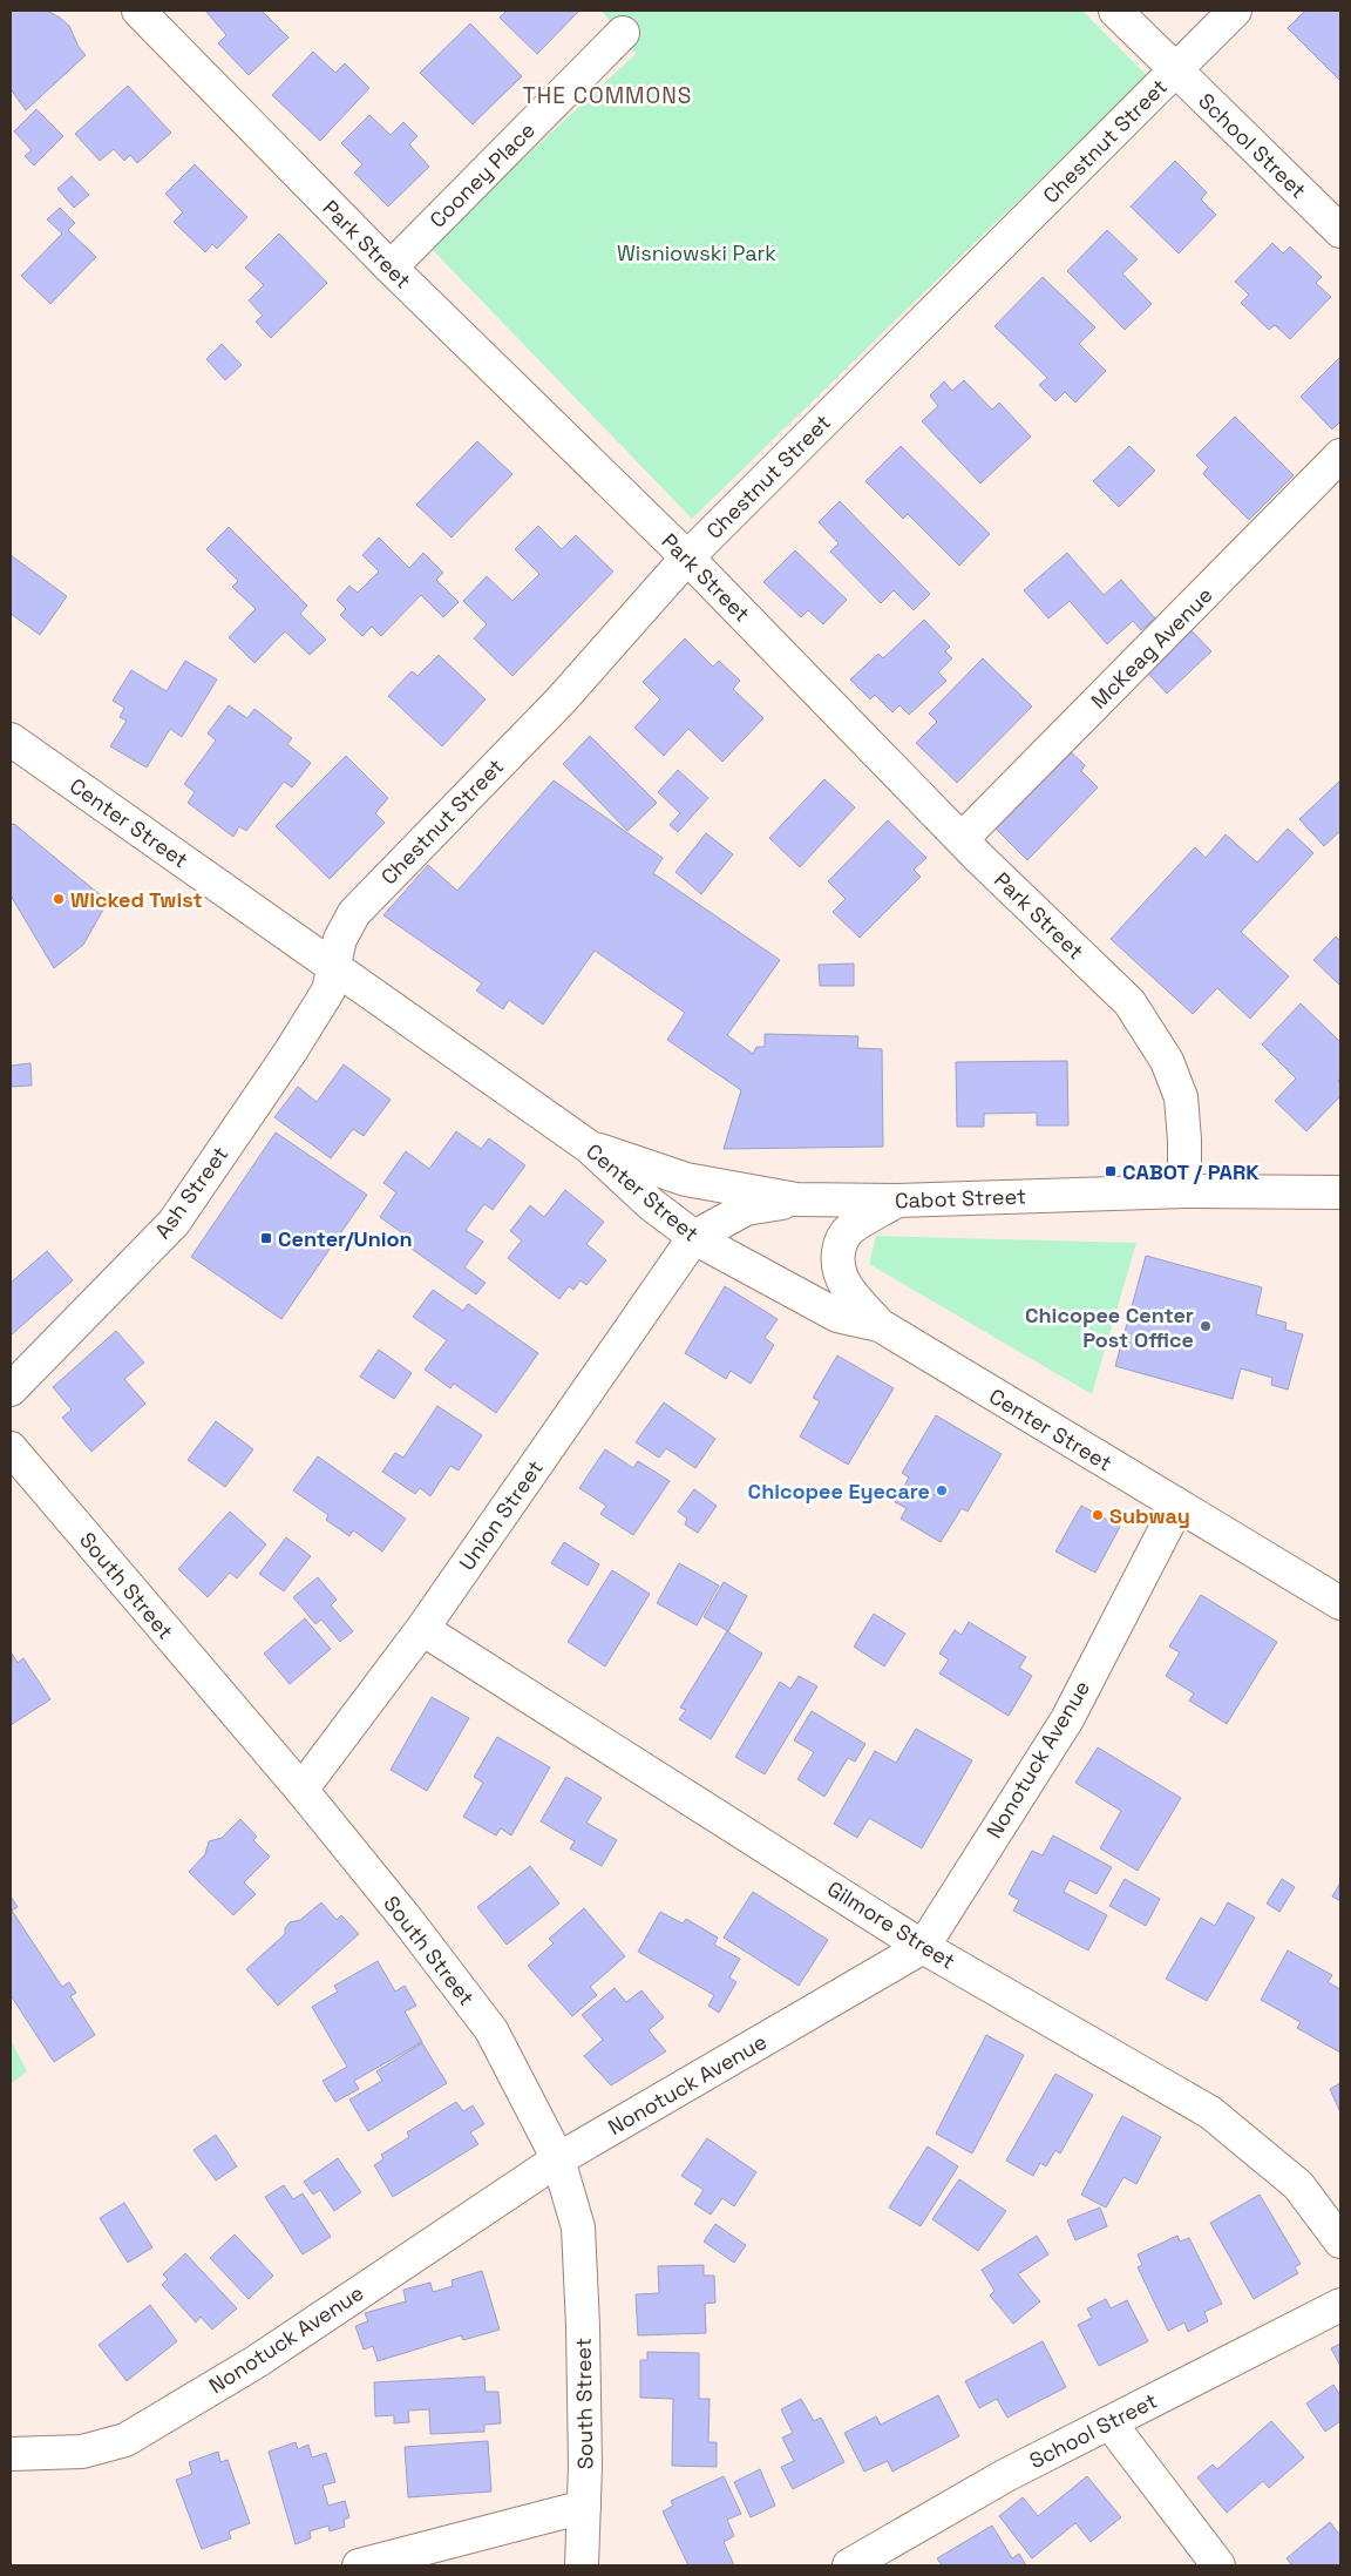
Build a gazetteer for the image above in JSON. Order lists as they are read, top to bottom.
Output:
{
  "streets": {
    "street": [
      "Chestnut Street",
      "School Street",
      "Cooney Place",
      "Park Street",
      "McKeag Avenue",
      "Center Street",
      "Ash Street",
      "Cabot Street",
      "Union Street",
      "South Street",
      "Nonotuck Avenue",
      "Gilmore Street"
    ]
  },
  "crossings": [
    ["Chestnut Street", "School Street"],
    ["Chestnut Street", "Park Street"],
    ["Chestnut Street", "Center Street"],
    ["Chestnut Street", "Ash Street"],
    ["Cooney Place", "Park Street"],
    ["Park Street", "McKeag Avenue"],
    ["Park Street", "Cabot Street"],
    ["Center Street", "Ash Street"],
    ["Center Street", "Cabot Street"],
    ["Center Street", "Union Street"],
    ["Center Street", "Nonotuck Avenue"],
    ["Union Street", "South Street"],
    ["Union Street", "Gilmore Street"],
    ["South Street", "Nonotuck Avenue"],
    ["Nonotuck Avenue", "Gilmore Street"]
  ],
  "districts": ["THE COMMONS"],
  "parks": ["Wisniowski Park"],
  "places": {
    "other": [
      "Wicked Twist",
      "Chicopee Center Post Office",
      "Chicopee Eyecare",
      "Subway"
    ],
    "transit": ["CABOT / PARK", "Center/Union"]
  }
}
